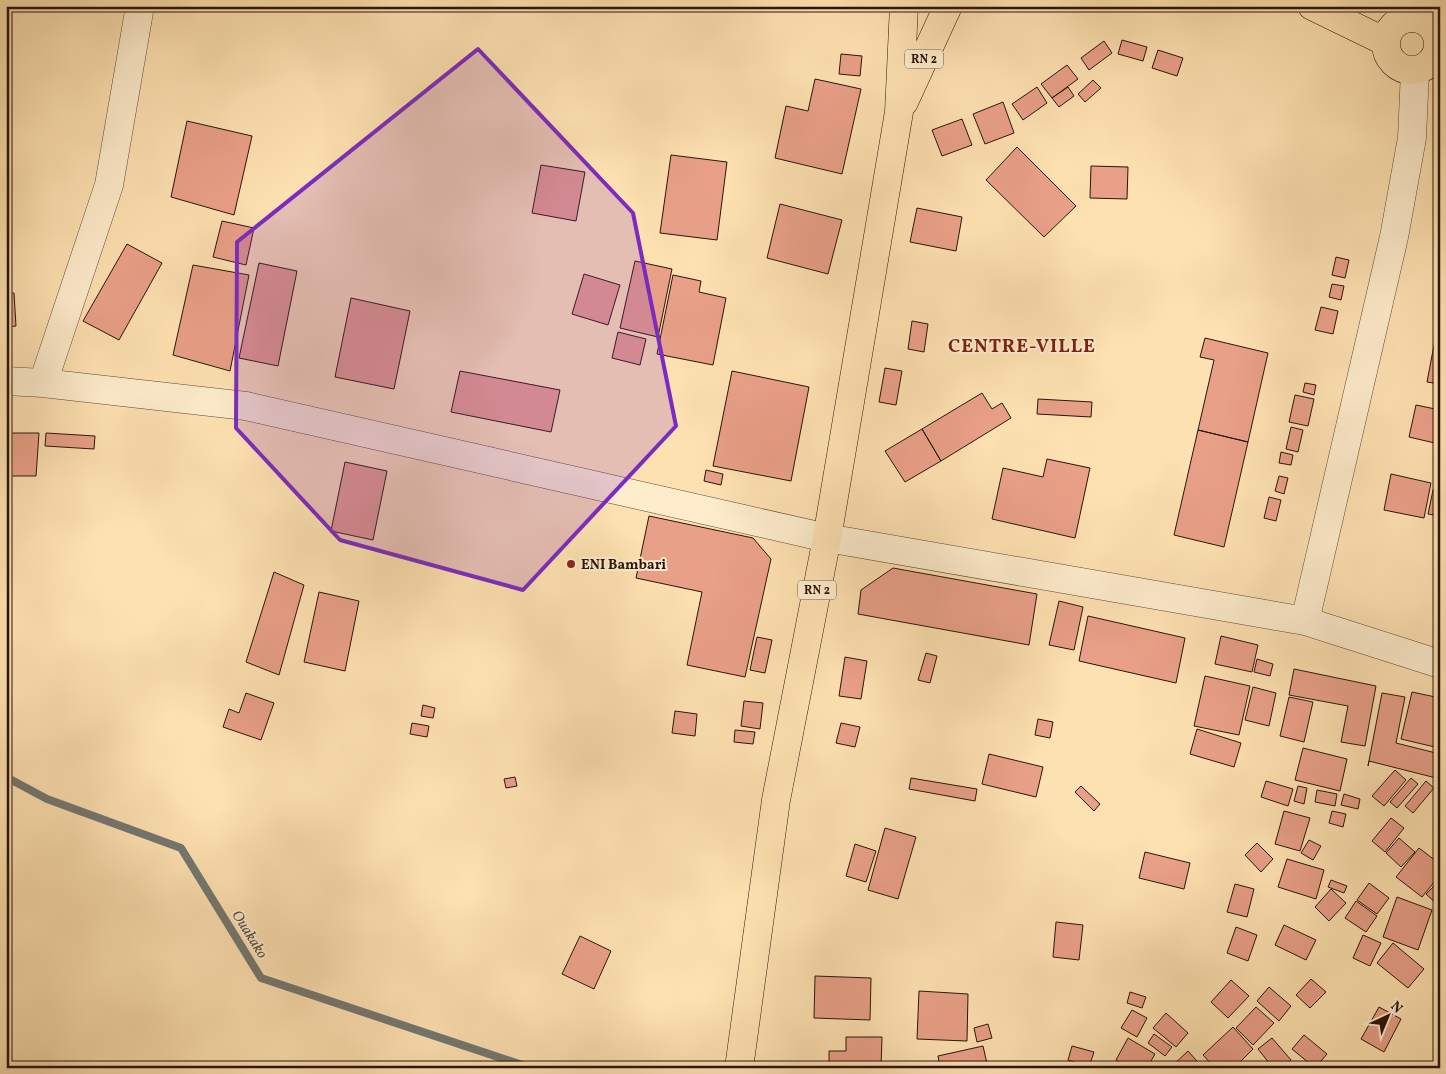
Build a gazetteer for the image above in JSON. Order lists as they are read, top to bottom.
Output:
{
  "streets": {
    "main road": ["RN 2"]
  },
  "districts": ["CENTRE-VILLE"],
  "water": ["Ouakako"],
  "places": ["ENI Bambari"],
  "north": "top right"
}
